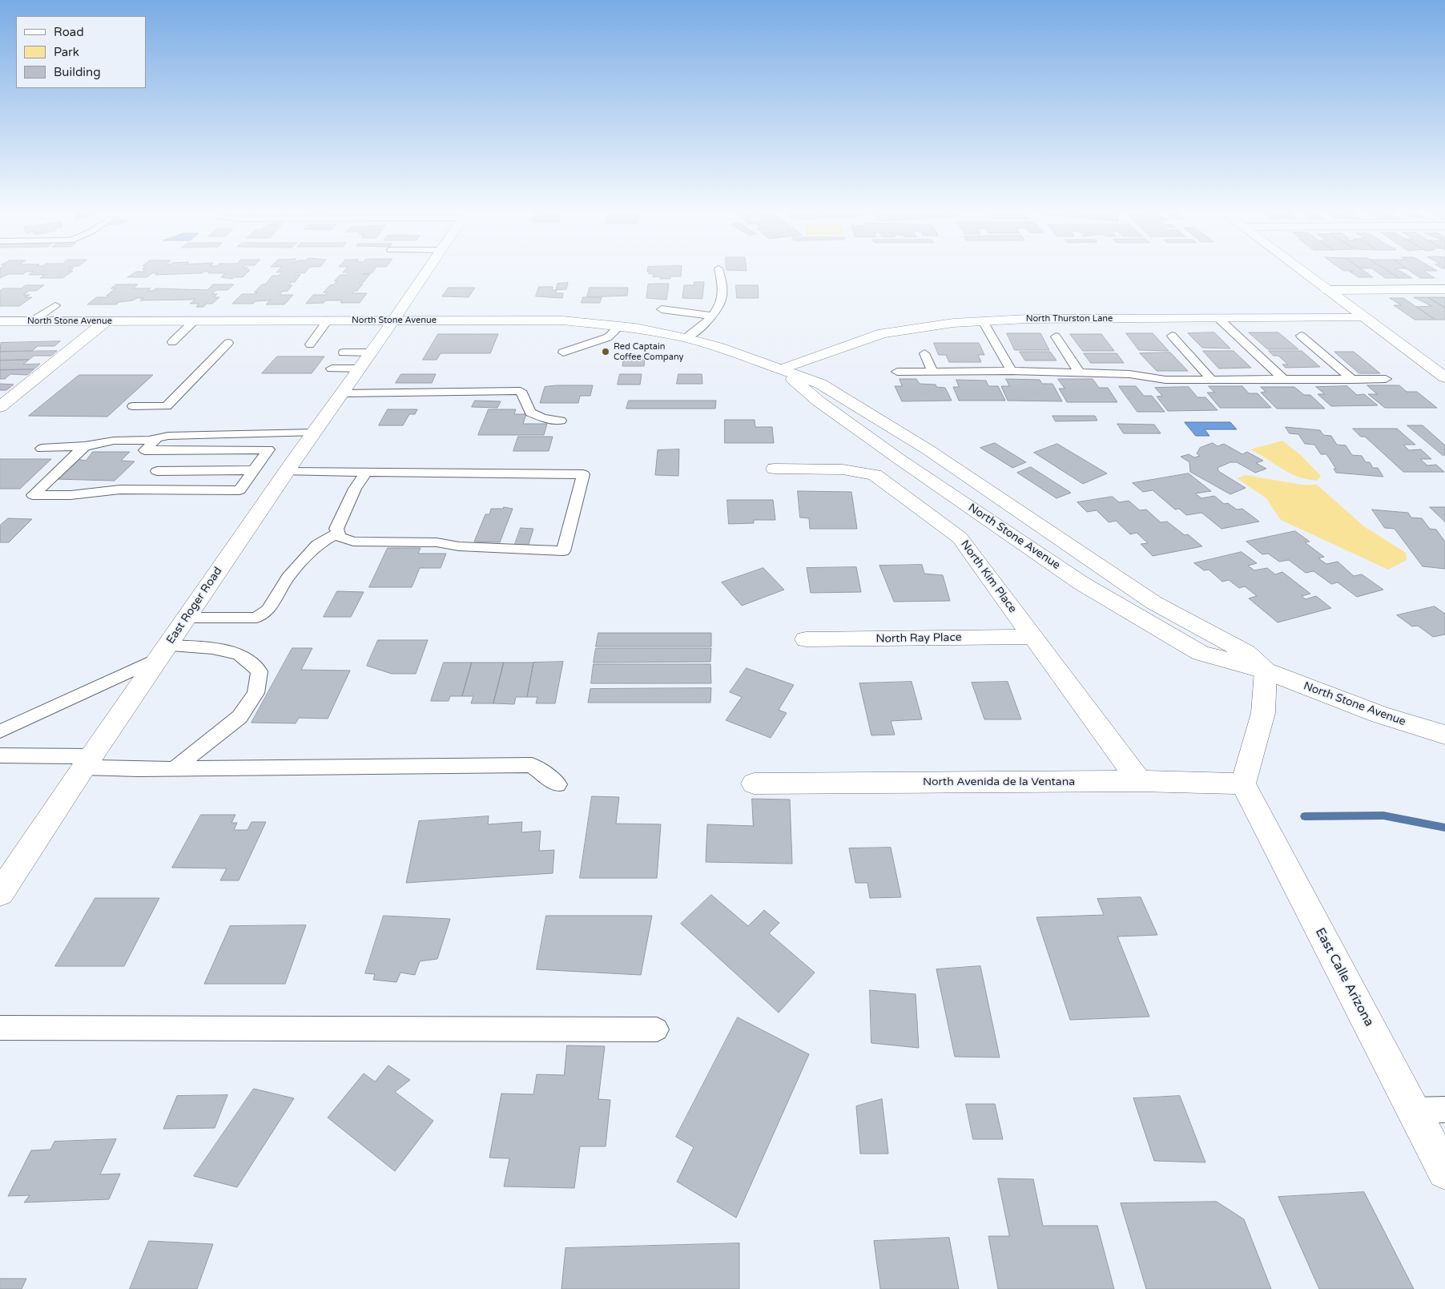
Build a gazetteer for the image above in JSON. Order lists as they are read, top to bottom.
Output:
{
  "streets": {
    "street": [
      "North Thurston Lane",
      "North Stone Avenue",
      "North Kim Place",
      "East Roger Road",
      "North Ray Place",
      "North Avenida de la Ventana",
      "East Calle Arizona"
    ]
  },
  "crossings": [
    ["North Thurston Lane", "North Stone Avenue"],
    ["North Stone Avenue", "East Roger Road"],
    ["North Kim Place", "North Ray Place"],
    ["North Kim Place", "North Avenida de la Ventana"],
    ["North Avenida de la Ventana", "East Calle Arizona"]
  ],
  "places": ["Red Captain Coffee Company"],
  "legend": ["Road", "Park", "Building"]
}
